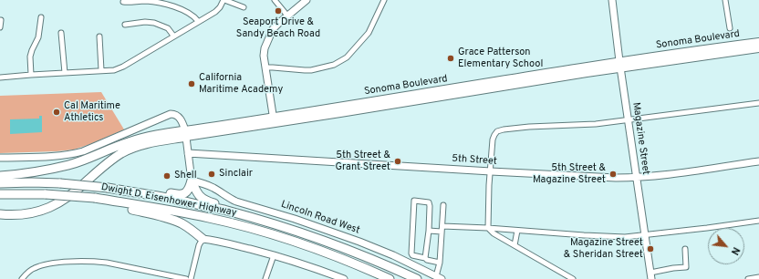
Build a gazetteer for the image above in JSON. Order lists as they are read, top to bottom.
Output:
{
  "streets": {
    "highway": ["Dwight D. Eisenhower Highway"],
    "main road": ["Sonoma Boulevard"],
    "street": ["Magazine Street", "5th Street", "Lincoln Road West"]
  },
  "crossings": [
    ["Sonoma Boulevard", "Magazine Street"],
    ["Magazine Street", "5th Street"]
  ],
  "places": [
    "Seaport Drive & Sandy Beach Road",
    "Grace Patterson Elementary School",
    "California Maritime Academy",
    "Cal Maritime Athletics",
    "5th Street & Grant Street",
    "Sinclair",
    "5th Street & Magazine Street",
    "Shell",
    "Magazine Street & Sheridan Street"
  ],
  "north": "bottom right"
}
